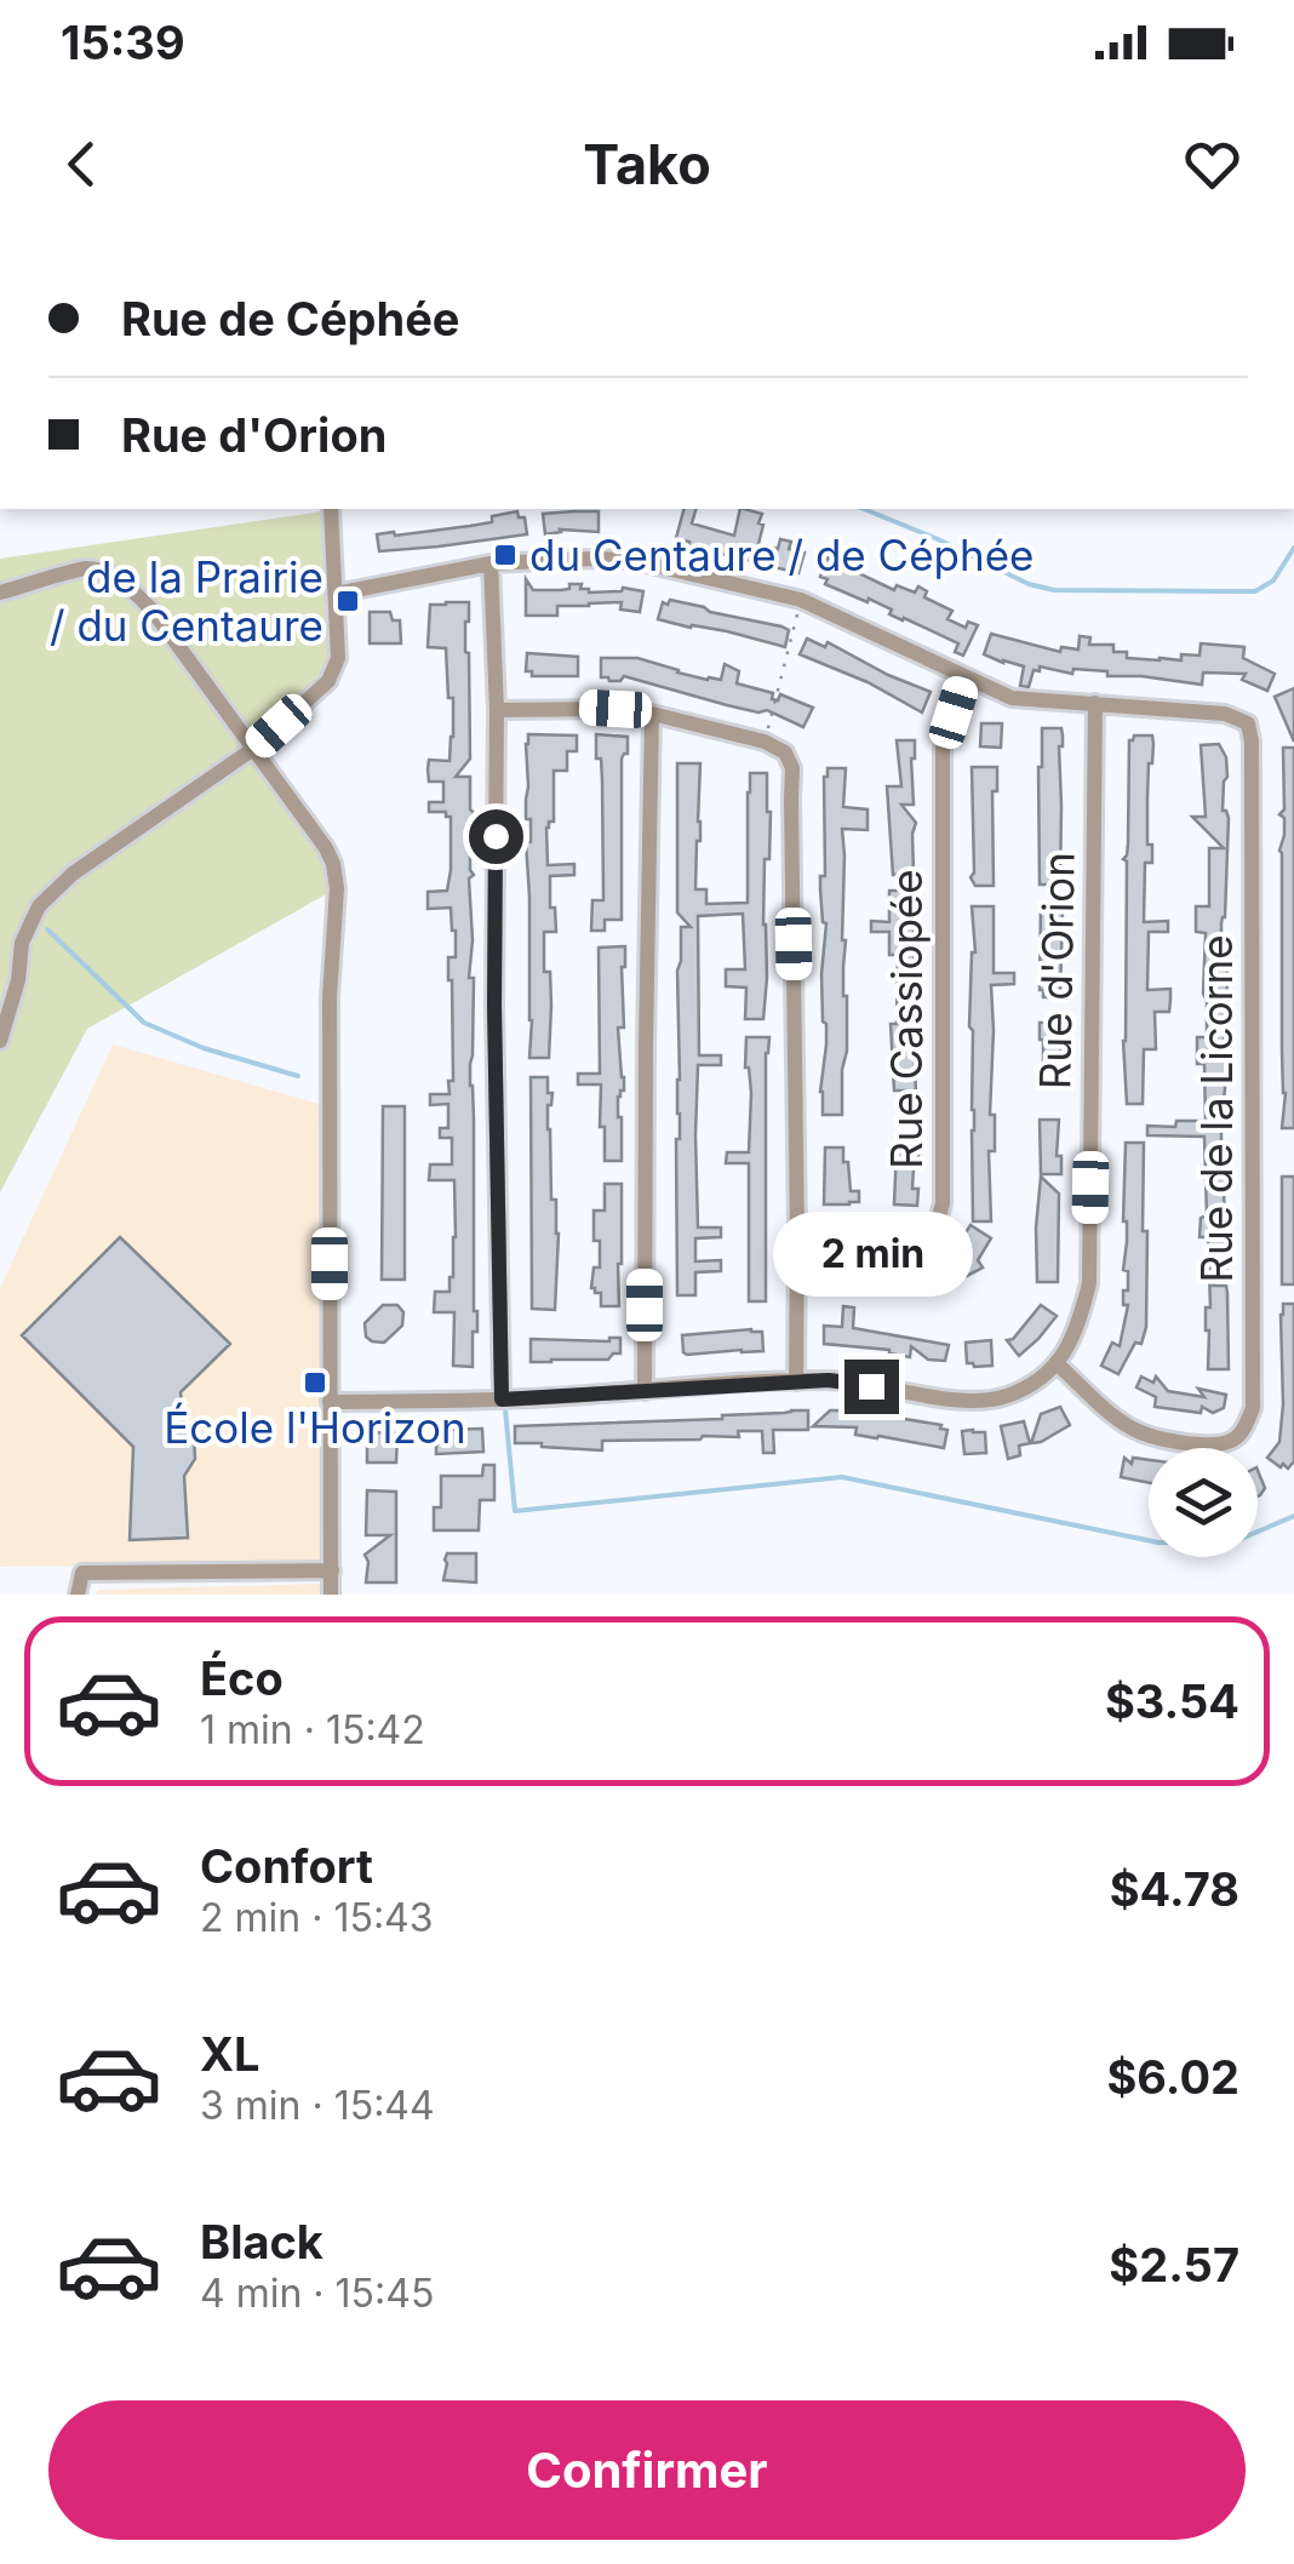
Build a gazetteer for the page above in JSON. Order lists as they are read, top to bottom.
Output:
{
  "streets": {
    "street": ["Rue d'Orion", "Rue Cassiopée", "Rue de la Licorne"]
  },
  "crossings": [
    ["Rue d'Orion", "Rue de la Licorne"]
  ],
  "places": {
    "transit": ["du Centaure / de Céphée", "de la Prairie / du Centaure", "École l'Horizon"]
  },
  "page": {
    "status": "15:39",
    "header": "Tako",
    "banner": ["Rue de Céphée", "Rue d'Orion"],
    "bubble": "2 min",
    "list": [
      {
        "name": "Éco",
        "note": "1 min · 15:42",
        "value": "$3.54"
      },
      {
        "name": "Confort",
        "note": "2 min · 15:43",
        "value": "$4.78"
      },
      {
        "name": "XL",
        "note": "3 min · 15:44",
        "value": "$6.02"
      },
      {
        "name": "Black",
        "note": "4 min · 15:45",
        "value": "$2.57"
      }
    ],
    "buttons": "Confirmer"
  }
}
